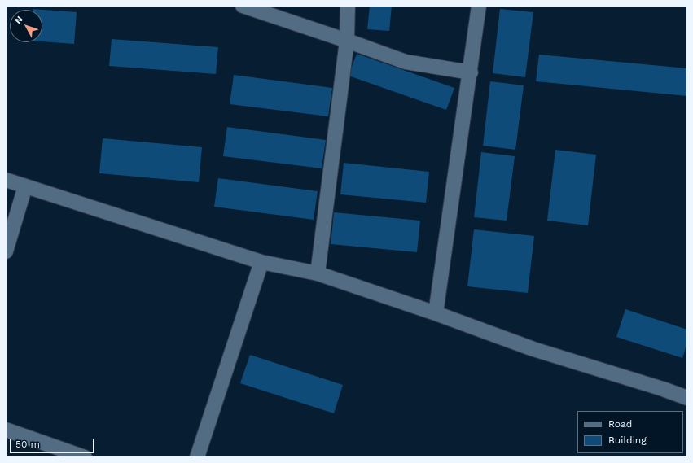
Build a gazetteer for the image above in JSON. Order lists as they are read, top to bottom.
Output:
{
  "legend": ["Road", "Building"],
  "scale_bar": "50 m",
  "north": "top left"
}
